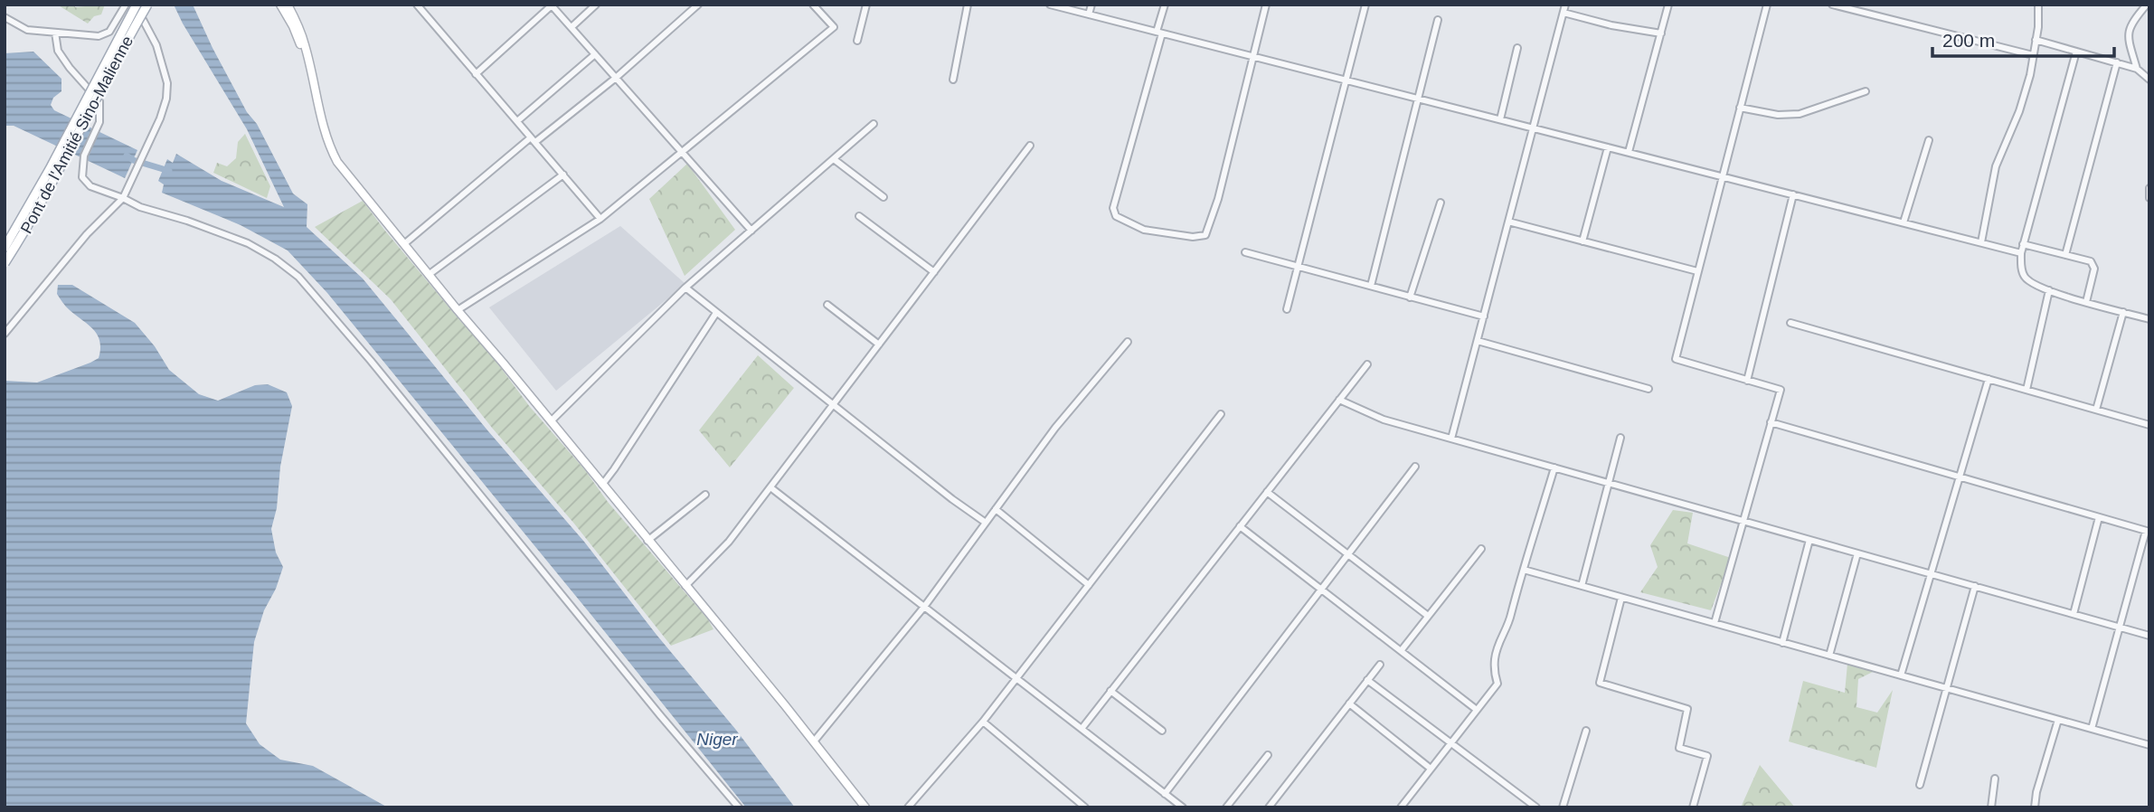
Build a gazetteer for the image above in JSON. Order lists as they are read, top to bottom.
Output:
{
  "streets": {
    "main road": ["Pont de l'Amitié Sino-Malienne"]
  },
  "water": ["Niger"],
  "scale_bar": "200 m"
}
